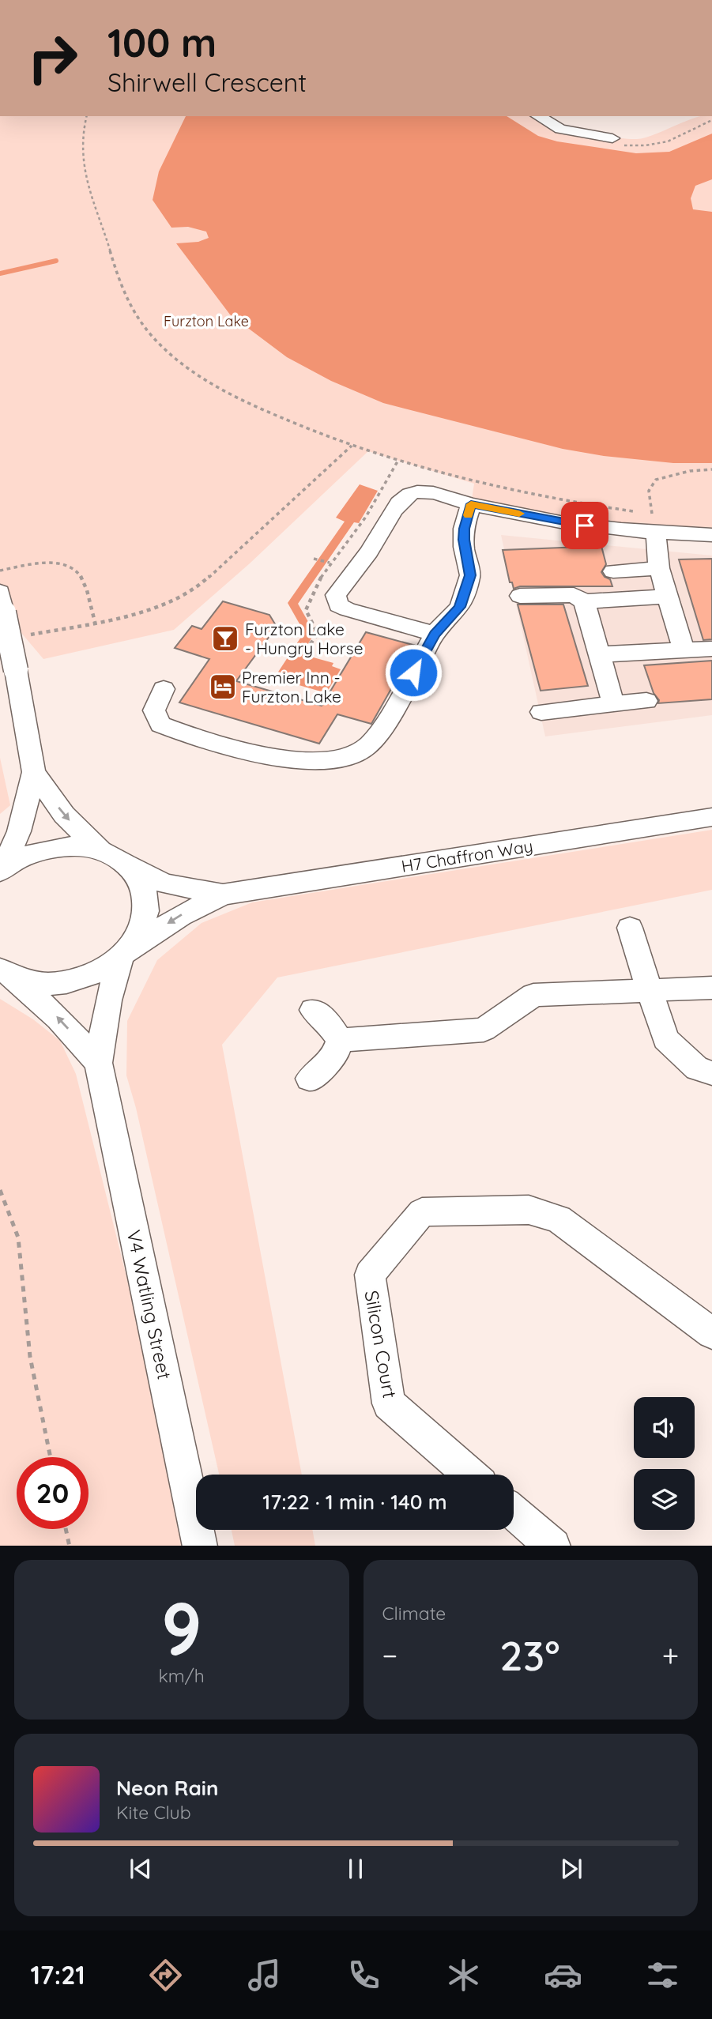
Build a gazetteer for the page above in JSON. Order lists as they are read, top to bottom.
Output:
{
  "streets": {
    "street": ["H7 Chaffron Way", "V4 Watling Street", "Silicon Court"]
  },
  "crossings": [
    ["H7 Chaffron Way", "V4 Watling Street"]
  ],
  "parks": ["Furzton Lake"],
  "places": {
    "bar": ["Furzton Lake - Hungry Horse"],
    "hotel": ["Premier Inn - Furzton Lake"]
  },
  "page": {
    "turn": ["100 m", "Shirwell Crescent"],
    "limit": "20",
    "trip": "17:22 · 1 min · 140 m",
    "tile": [
      ["9", "km/h"],
      "Climate"
    ],
    "heat": ["−", "23°", "+"],
    "song": ["Neon Rain", "Kite Club"],
    "tabs": "17:21"
  }
}
